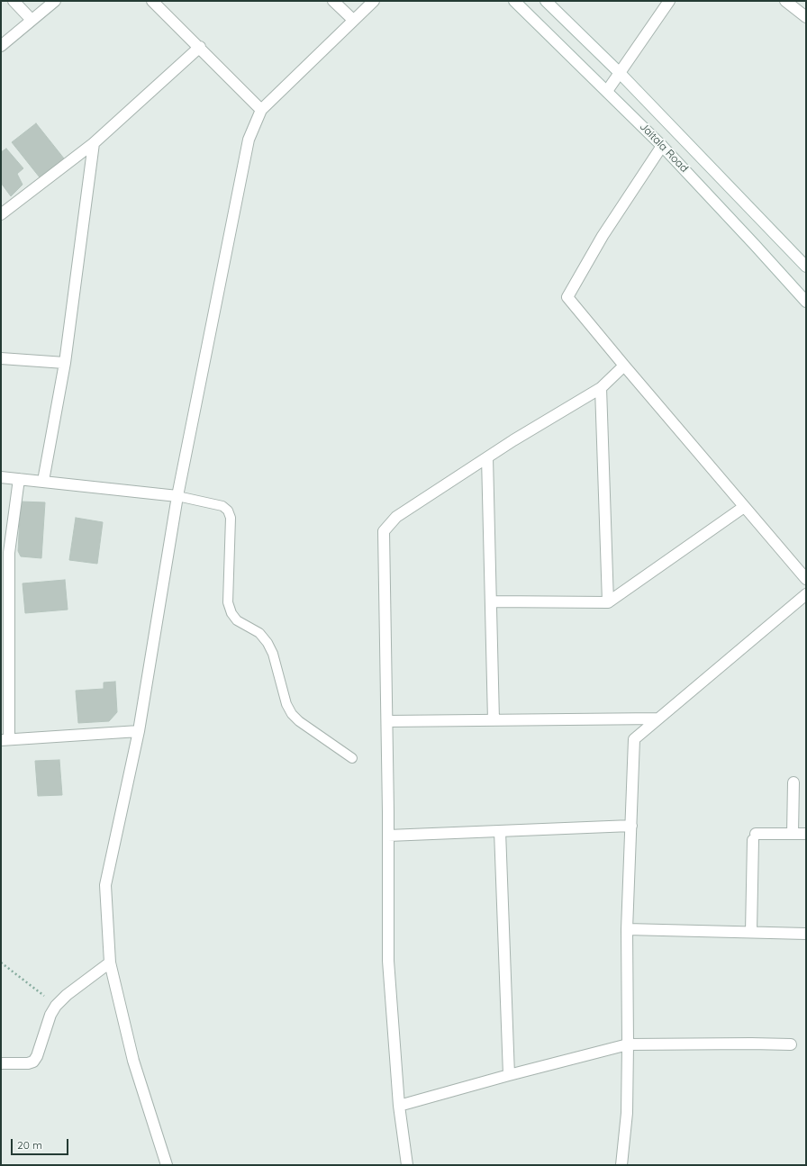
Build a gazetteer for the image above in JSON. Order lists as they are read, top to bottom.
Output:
{
  "streets": {
    "street": ["Jaitala Road"]
  },
  "scale_bar": "20 m"
}
